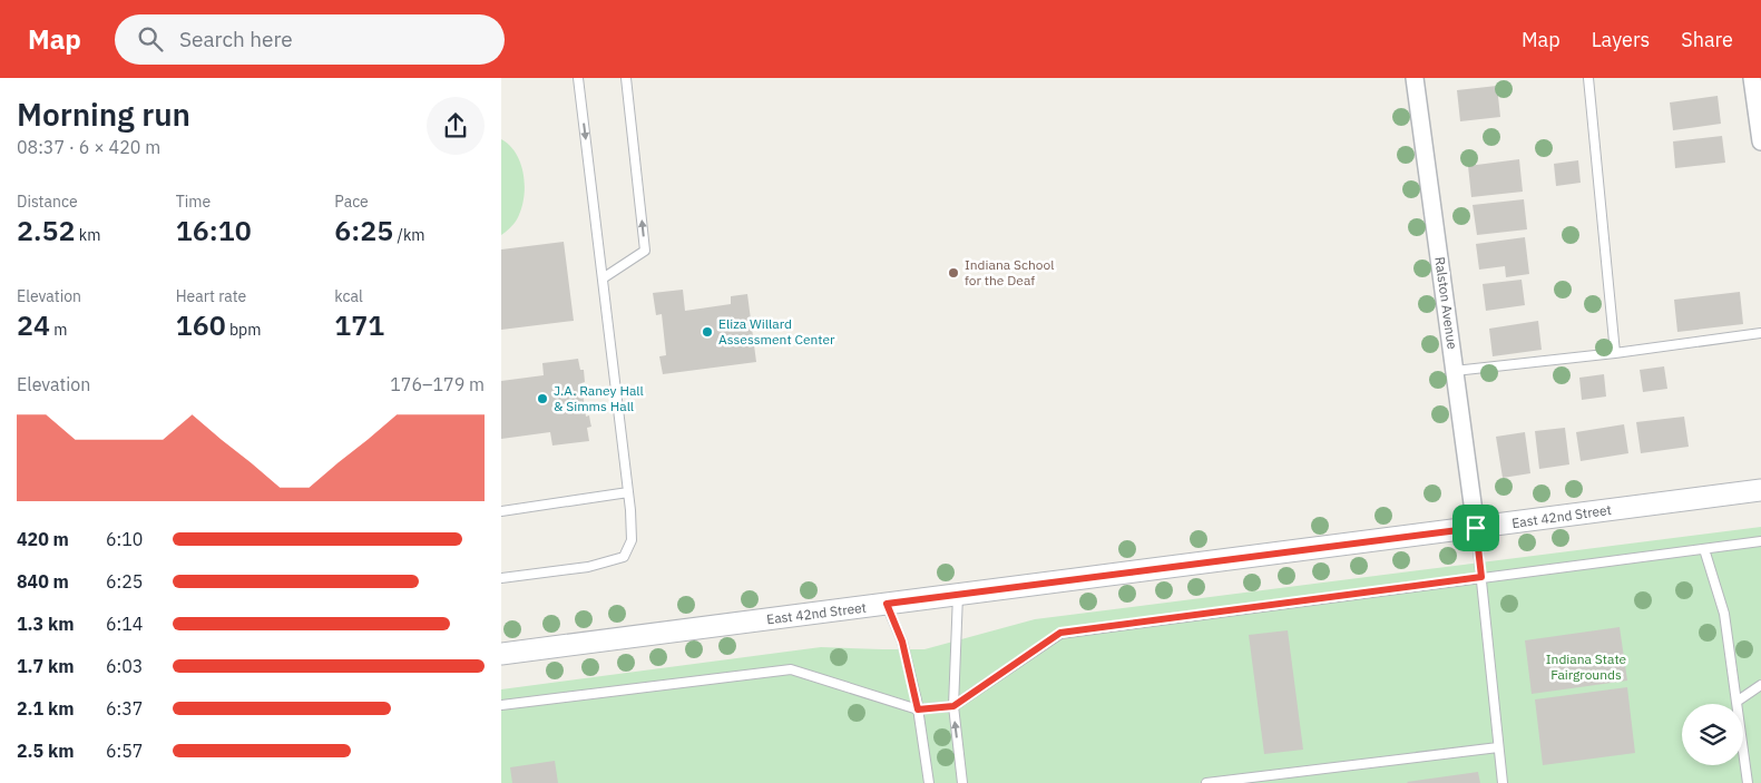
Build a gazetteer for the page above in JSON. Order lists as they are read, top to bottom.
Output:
{
  "streets": {
    "street": ["Ralston Avenue", "East 42nd Street"]
  },
  "crossings": [
    ["Ralston Avenue", "East 42nd Street"]
  ],
  "parks": ["Indiana State Fairgrounds"],
  "places": ["Indiana School for the Deaf", "Eliza Willard Assessment Center", "J.A. Raney Hall & Simms Hall"],
  "page": {
    "header": "Map",
    "search": "Search here",
    "nav": ["Map", "Layers", "Share"],
    "heading": ["Morning run", "08:37 · 6 × 420 m"],
    "stats": [
      ["Distance", "2.52 km"],
      ["Time", "16:10"],
      ["Pace", "6:25 /km"],
      ["Elevation", "24 m"],
      ["Heart rate", "160 bpm"],
      ["kcal", "171"]
    ],
    "chart": ["Elevation", "176–179 m"],
    "list": [
      {
        "name": "420 m",
        "note": "6:10"
      },
      {
        "name": "840 m",
        "note": "6:25"
      },
      {
        "name": "1.3 km",
        "note": "6:14"
      },
      {
        "name": "1.7 km",
        "note": "6:03"
      },
      {
        "name": "2.1 km",
        "note": "6:37"
      },
      {
        "name": "2.5 km",
        "note": "6:57"
      }
    ]
  }
}
